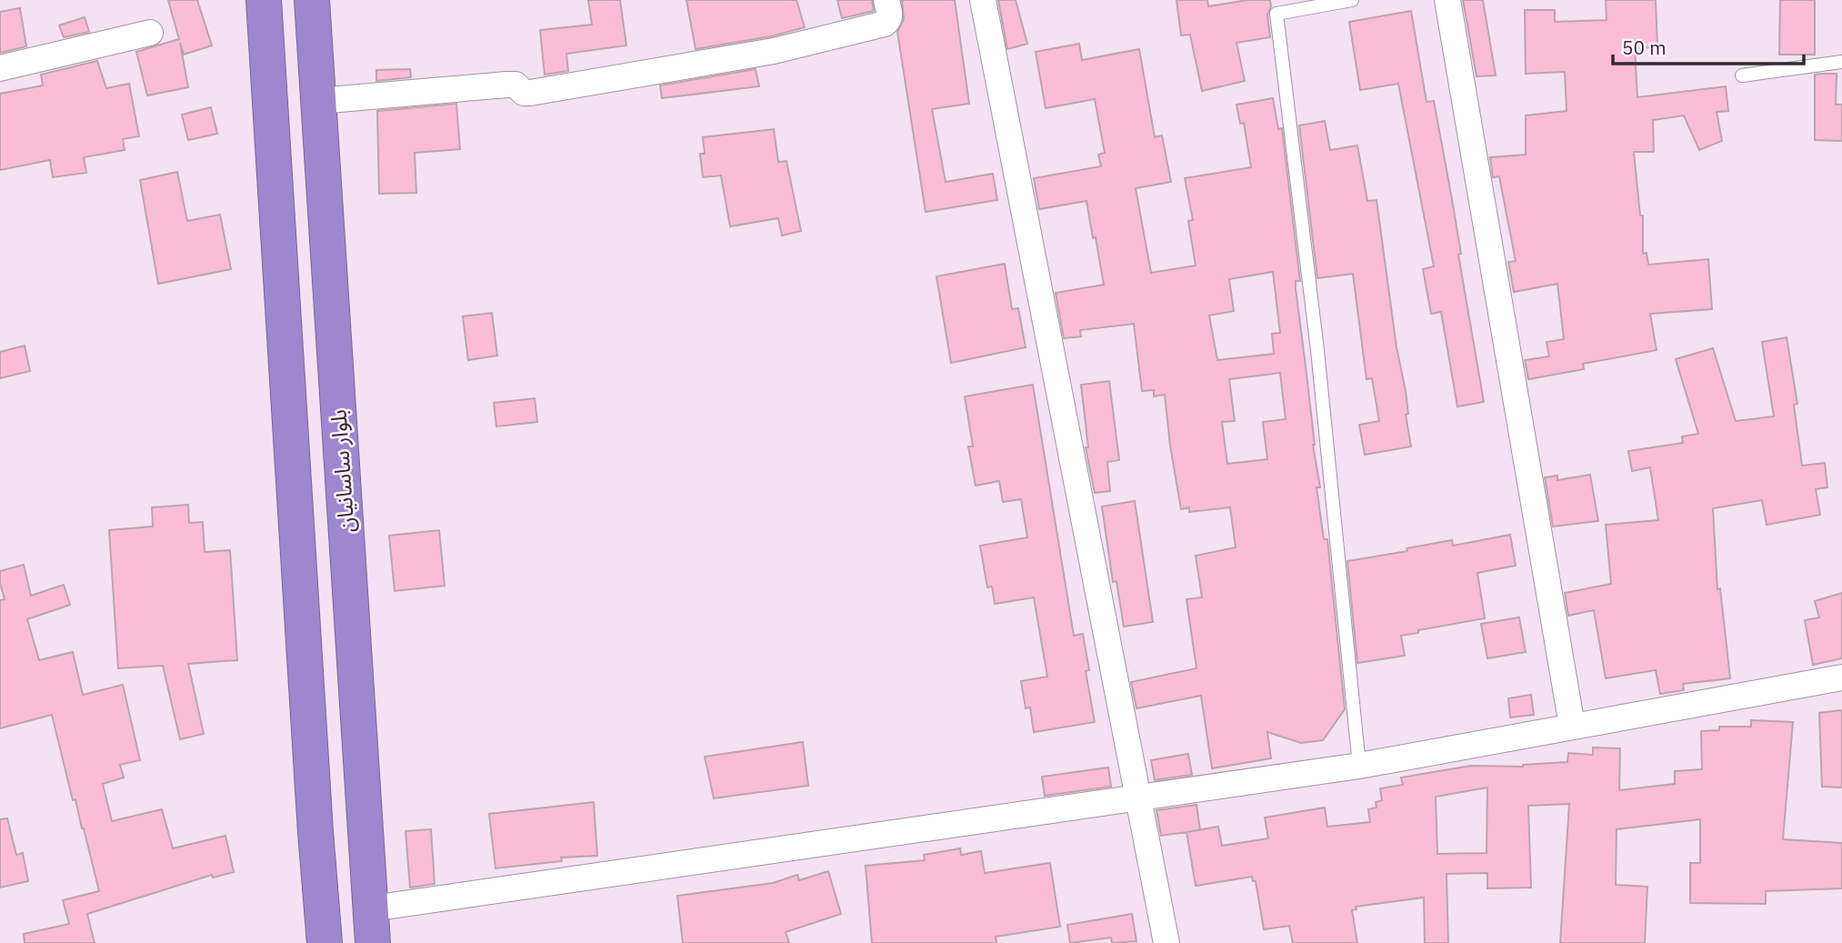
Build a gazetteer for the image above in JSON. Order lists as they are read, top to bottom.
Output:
{
  "streets": {
    "highway": ["بلوار ساسانیان"]
  },
  "scale_bar": "50 m"
}
